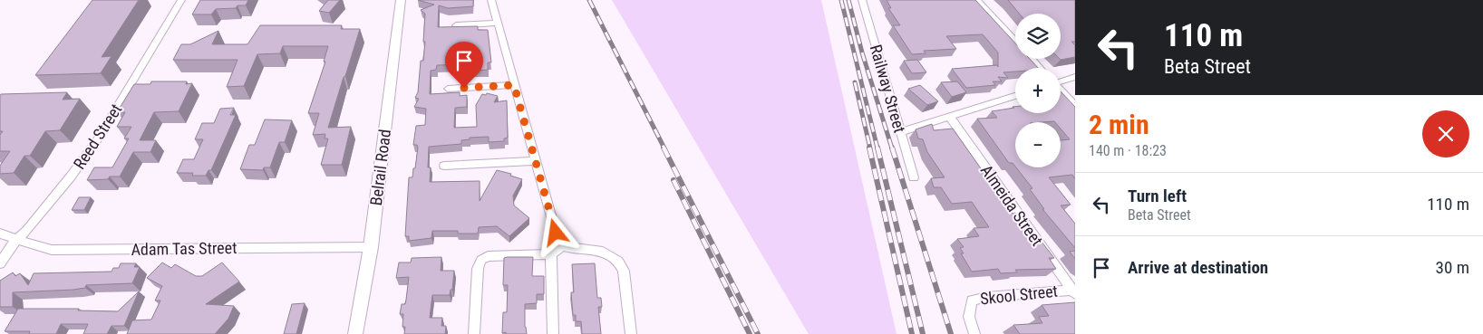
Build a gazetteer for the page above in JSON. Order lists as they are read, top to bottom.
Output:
{
  "streets": {
    "street": [
      "Railway Street",
      "Reed Street",
      "Belrail Road",
      "Almeida Street",
      "Adam Tas Street",
      "Skool Street"
    ]
  },
  "crossings": [
    ["Reed Street", "Adam Tas Street"],
    ["Belrail Road", "Adam Tas Street"],
    ["Almeida Street", "Skool Street"]
  ],
  "page": {
    "turn": ["110 m", "Beta Street"],
    "map_buttons": ["+", "−"],
    "heading": ["2 min", "140 m · 18:23"],
    "list": [
      {
        "name": "Turn left",
        "note": "Beta Street",
        "value": "110 m"
      },
      {
        "name": "Arrive at destination",
        "value": "30 m"
      }
    ]
  }
}
